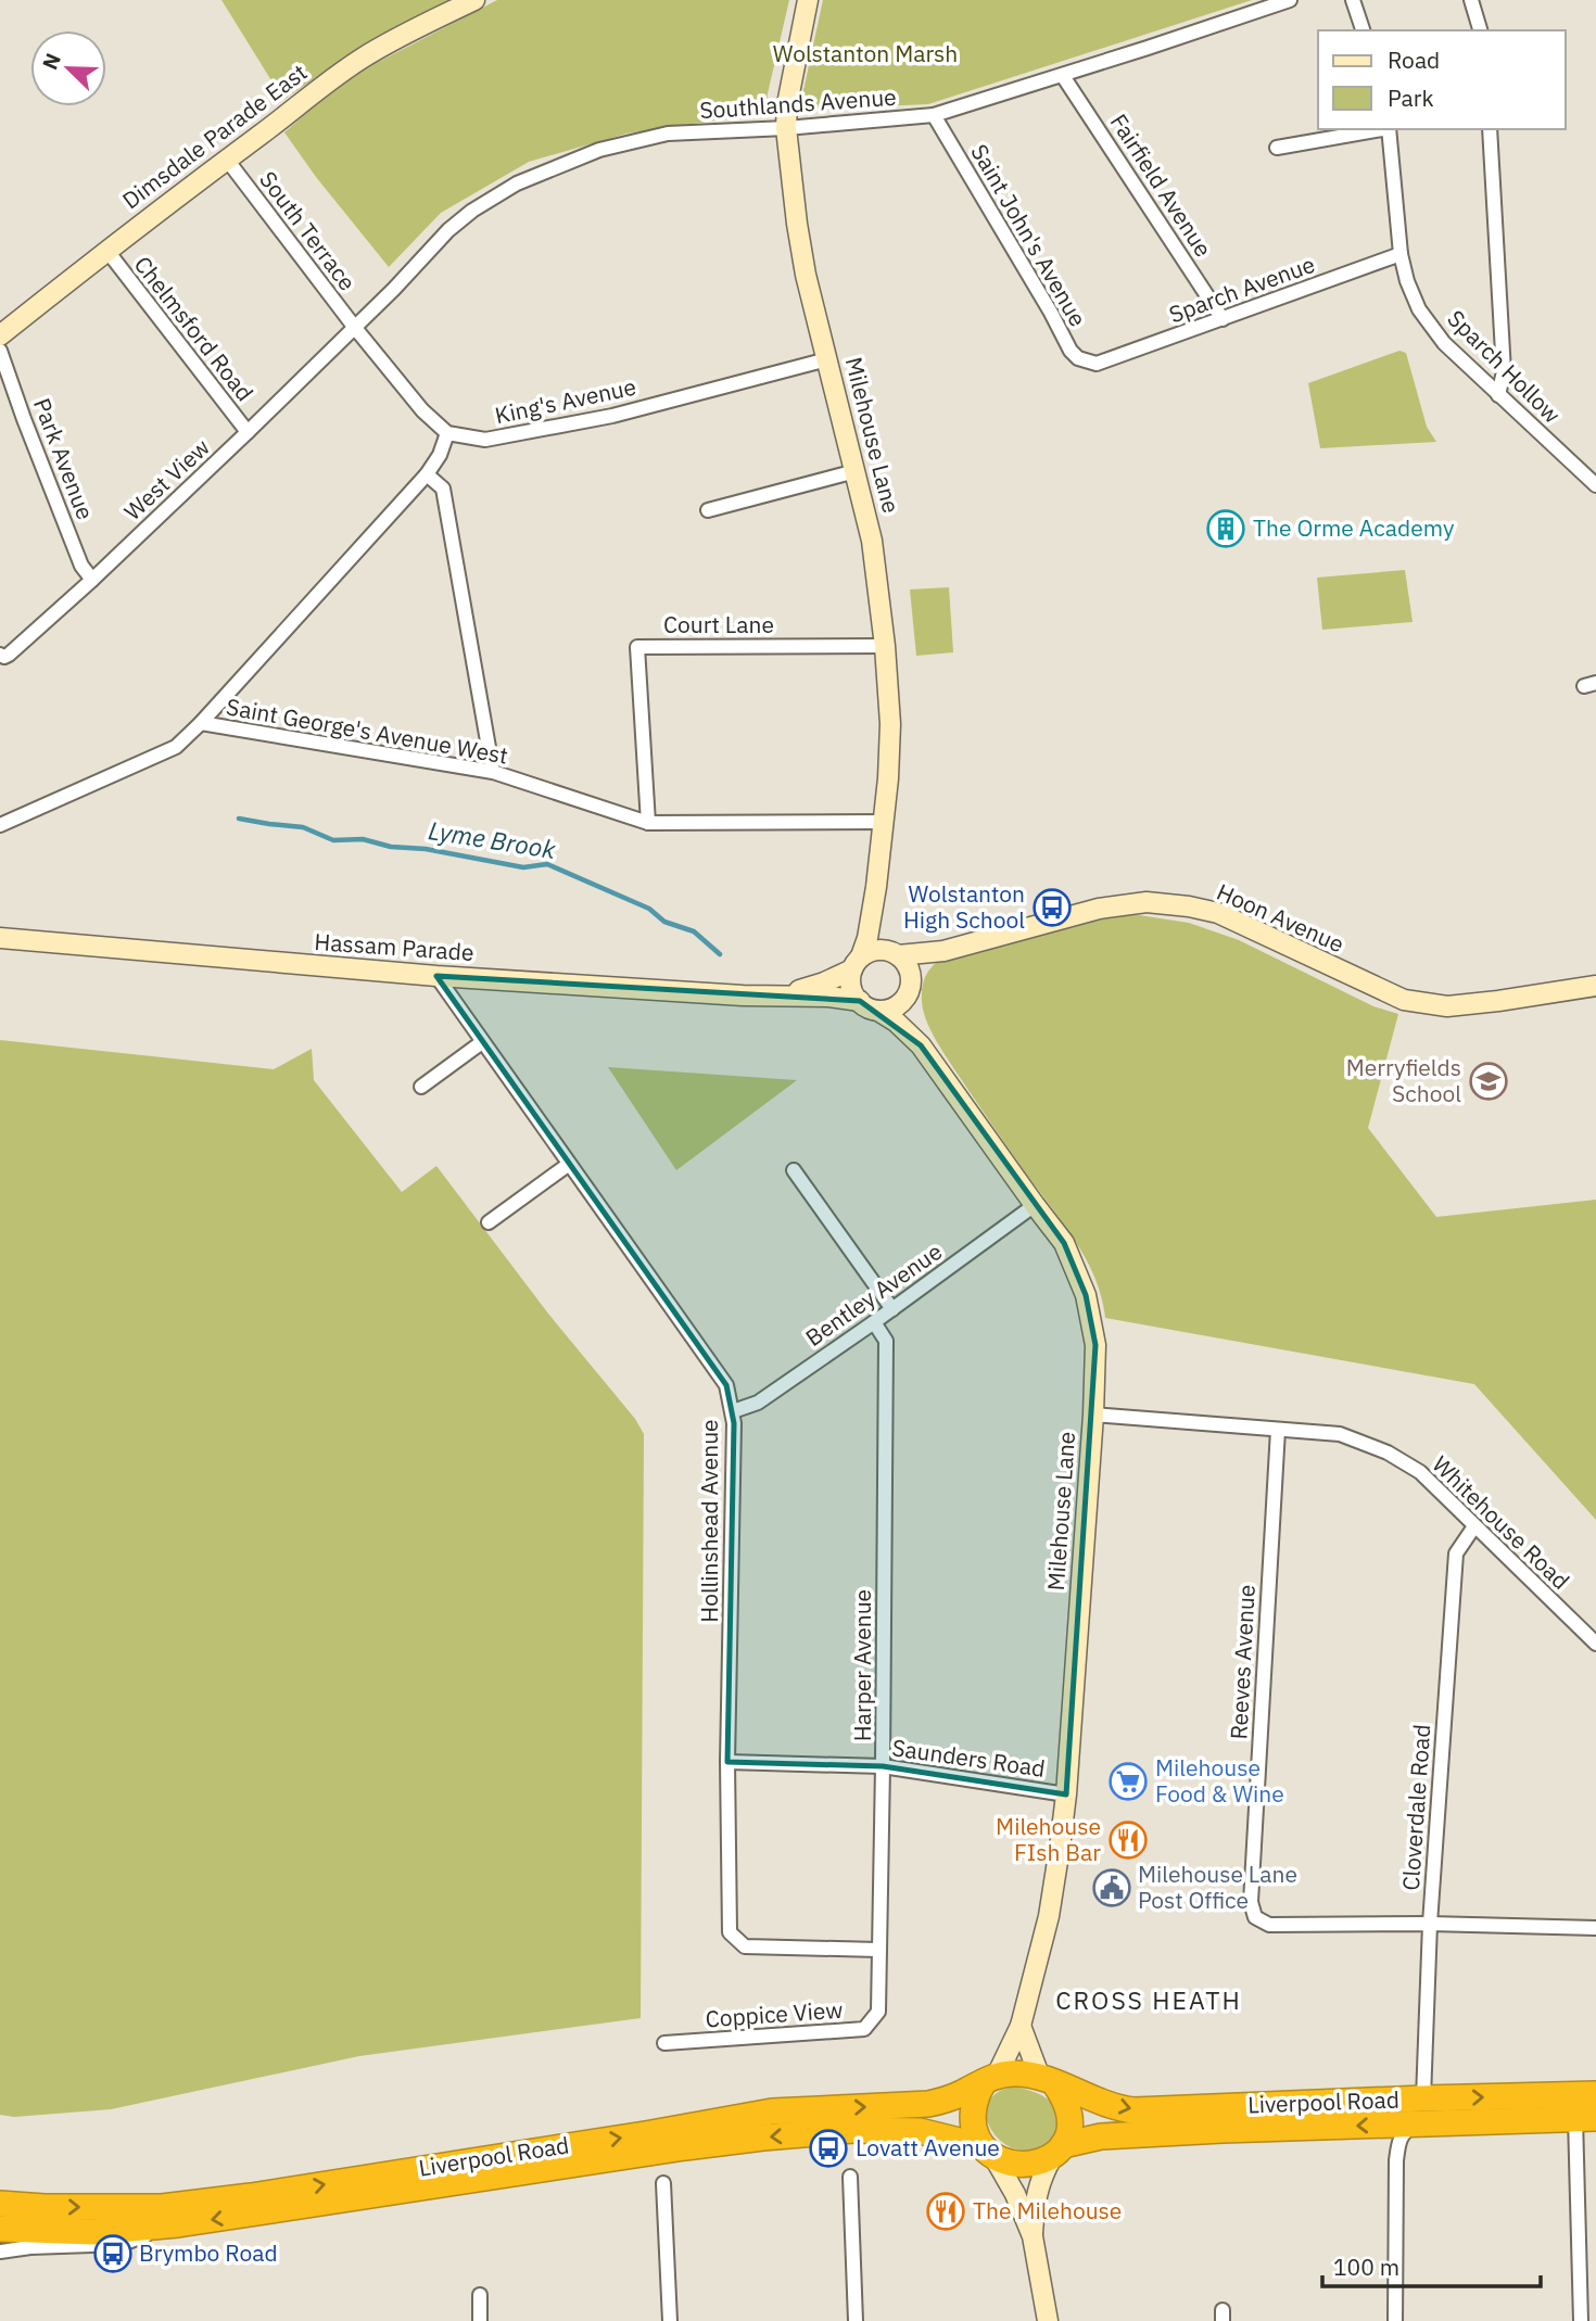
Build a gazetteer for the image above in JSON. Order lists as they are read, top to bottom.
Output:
{
  "streets": {
    "highway": ["Liverpool Road"],
    "main road": [
      "Dimsdale Parade East",
      "Milehouse Lane",
      "Hoon Avenue",
      "Hassam Parade"
    ],
    "street": [
      "Southlands Avenue",
      "Fairfield Avenue",
      "South Terrace",
      "Saint John's Avenue",
      "Sparch Avenue",
      "Chelmsford Road",
      "Sparch Hollow",
      "King's Avenue",
      "Park Avenue",
      "West View",
      "Court Lane",
      "Saint George's Avenue West",
      "Bentley Avenue",
      "Hollinshead Avenue",
      "Whitehouse Road",
      "Reeves Avenue",
      "Harper Avenue",
      "Saunders Road",
      "Cloverdale Road",
      "Coppice View"
    ]
  },
  "crossings": [
    ["Southlands Avenue", "Fairfield Avenue"],
    ["Southlands Avenue", "South Terrace"],
    ["Southlands Avenue", "Saint John's Avenue"],
    ["Southlands Avenue", "Milehouse Lane"],
    ["Southlands Avenue", "West View"],
    ["Dimsdale Parade East", "South Terrace"],
    ["Dimsdale Parade East", "Chelmsford Road"],
    ["Fairfield Avenue", "Sparch Avenue"],
    ["South Terrace", "West View"],
    ["Saint John's Avenue", "Sparch Avenue"],
    ["Sparch Avenue", "Sparch Hollow"],
    ["Chelmsford Road", "West View"],
    ["King's Avenue", "Milehouse Lane"],
    ["Milehouse Lane", "Court Lane"],
    ["Milehouse Lane", "Saint George's Avenue West"],
    ["Milehouse Lane", "Hoon Avenue"],
    ["Milehouse Lane", "Hassam Parade"],
    ["Milehouse Lane", "Bentley Avenue"],
    ["Milehouse Lane", "Whitehouse Road"],
    ["Milehouse Lane", "Saunders Road"],
    ["Milehouse Lane", "Liverpool Road"],
    ["Park Avenue", "West View"],
    ["Court Lane", "Saint George's Avenue West"],
    ["Hoon Avenue", "Hassam Parade"],
    ["Hassam Parade", "Hollinshead Avenue"],
    ["Bentley Avenue", "Hollinshead Avenue"],
    ["Bentley Avenue", "Harper Avenue"],
    ["Hollinshead Avenue", "Harper Avenue"],
    ["Hollinshead Avenue", "Saunders Road"],
    ["Whitehouse Road", "Reeves Avenue"],
    ["Whitehouse Road", "Cloverdale Road"],
    ["Reeves Avenue", "Cloverdale Road"],
    ["Harper Avenue", "Saunders Road"],
    ["Harper Avenue", "Coppice View"],
    ["Cloverdale Road", "Liverpool Road"]
  ],
  "districts": ["CROSS HEATH"],
  "water": ["Lyme Brook"],
  "parks": ["Wolstanton Marsh"],
  "places": {
    "building": ["The Orme Academy"],
    "bus stop": ["Wolstanton High School", "Lovatt Avenue", "Brymbo Road"],
    "school or university": ["Merryfields School"],
    "supermarket": ["Milehouse Food & Wine"],
    "restaurant": ["Milehouse FIsh Bar", "The Milehouse"],
    "public building": ["Milehouse Lane Post Office"]
  },
  "legend": ["Road", "Park"],
  "scale_bar": "100 m",
  "north": "top left"
}
